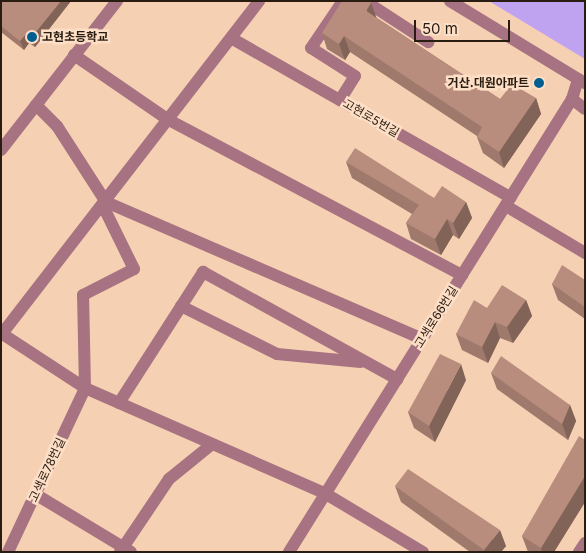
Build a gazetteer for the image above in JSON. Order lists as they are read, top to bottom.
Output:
{
  "streets": {
    "street": ["고현로5번길", "고색로66번길", "고색로78번길"]
  },
  "crossings": [
    ["고현로5번길", "고색로66번길"]
  ],
  "places": ["고현초등학교", "거산.대원아파트"],
  "scale_bar": "50 m"
}
